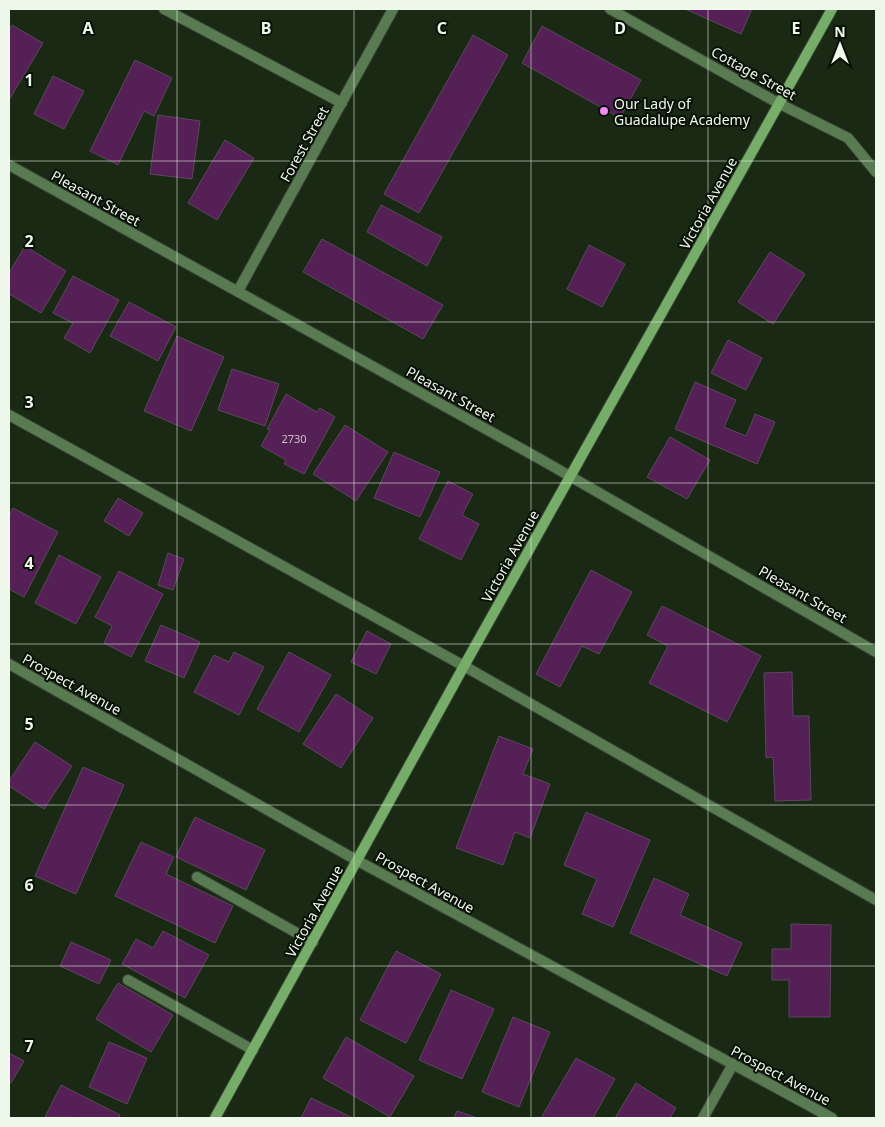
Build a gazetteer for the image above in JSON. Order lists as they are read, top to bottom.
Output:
{
  "streets": {
    "street": [
      "Cottage Street",
      "Forest Street",
      "Pleasant Street",
      "Victoria Avenue",
      "Prospect Avenue"
    ]
  },
  "crossings": [
    ["Cottage Street", "Victoria Avenue"],
    ["Forest Street", "Pleasant Street"],
    ["Pleasant Street", "Victoria Avenue"],
    ["Victoria Avenue", "Prospect Avenue"]
  ],
  "places": ["Our Lady of Guadalupe Academy"],
  "house_numbers": ["2730"],
  "north": "top",
  "grid": {
    "columns": [
      "A",
      "B",
      "C",
      "D",
      "E"
    ],
    "rows": [
      "1",
      "2",
      "3",
      "4",
      "5",
      "6",
      "7"
    ]
  }
}
